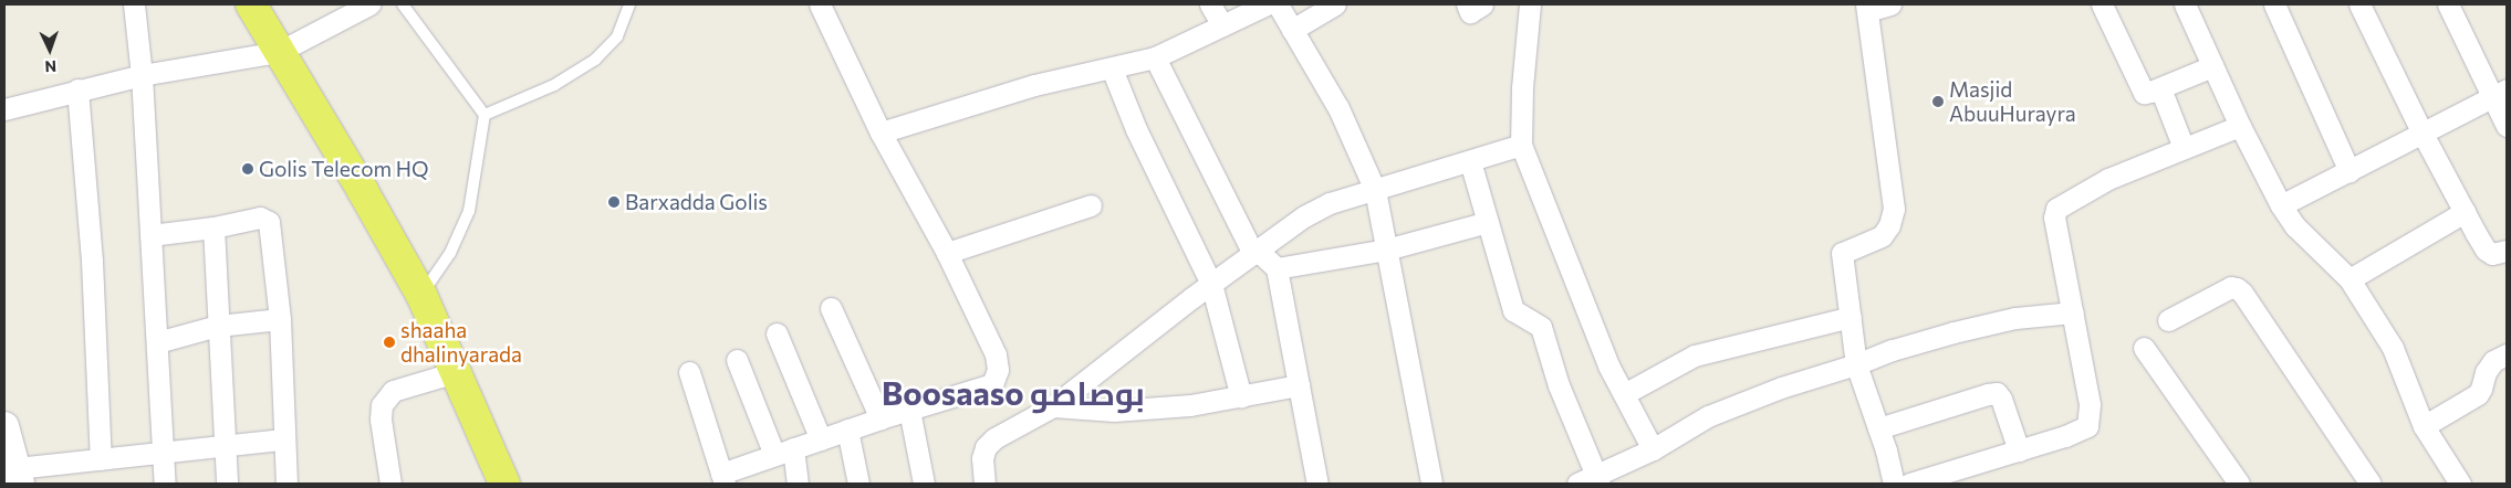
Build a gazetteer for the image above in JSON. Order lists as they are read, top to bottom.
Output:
{
  "districts": ["Boosaaso بوصاصو"],
  "places": [
    "Masjid AbuuHurayra",
    "Golis Telecom HQ",
    "Barxadda Golis",
    "shaaha dhalinyarada"
  ],
  "north": "bottom"
}
